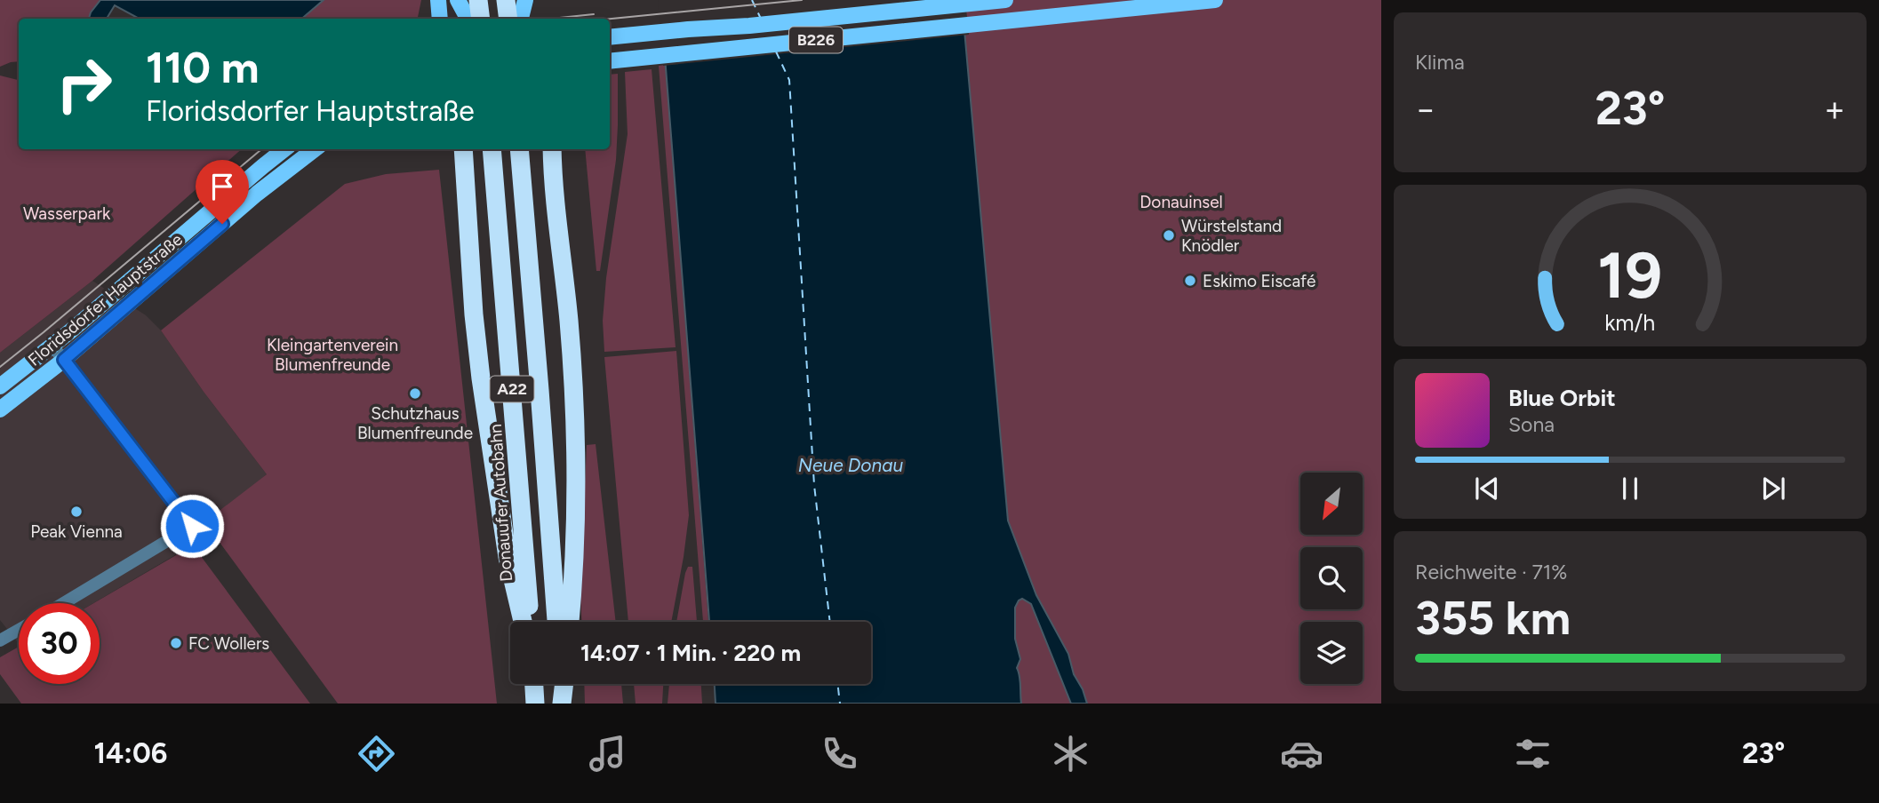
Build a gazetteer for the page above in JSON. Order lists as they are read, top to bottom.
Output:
{
  "streets": {
    "highway": ["A22", "Donauufer Autobahn"],
    "main road": ["B226", "Floridsdorfer Hauptstraße"]
  },
  "water": ["Neue Donau"],
  "parks": ["Donauinsel", "Wasserpark", "Kleingartenverein Blumenfreunde"],
  "places": [
    "Würstelstand Knödler",
    "Eskimo Eiscafé",
    "Schutzhaus Blumenfreunde",
    "Peak Vienna",
    "FC Wollers"
  ],
  "north": "bottom left",
  "page": {
    "tile": [
      "Klima",
      ["Reichweite · 71%", "355 km"]
    ],
    "turn": ["110 m", "Floridsdorfer Hauptstraße"],
    "heat": ["−", "23°", "+"],
    "song": ["Blue Orbit", "Sona"],
    "limit": "30",
    "trip": "14:07 · 1 Min. · 220 m",
    "tabs": ["14:06", "23°"],
    "gauge": ["19", "km/h"]
  }
}
